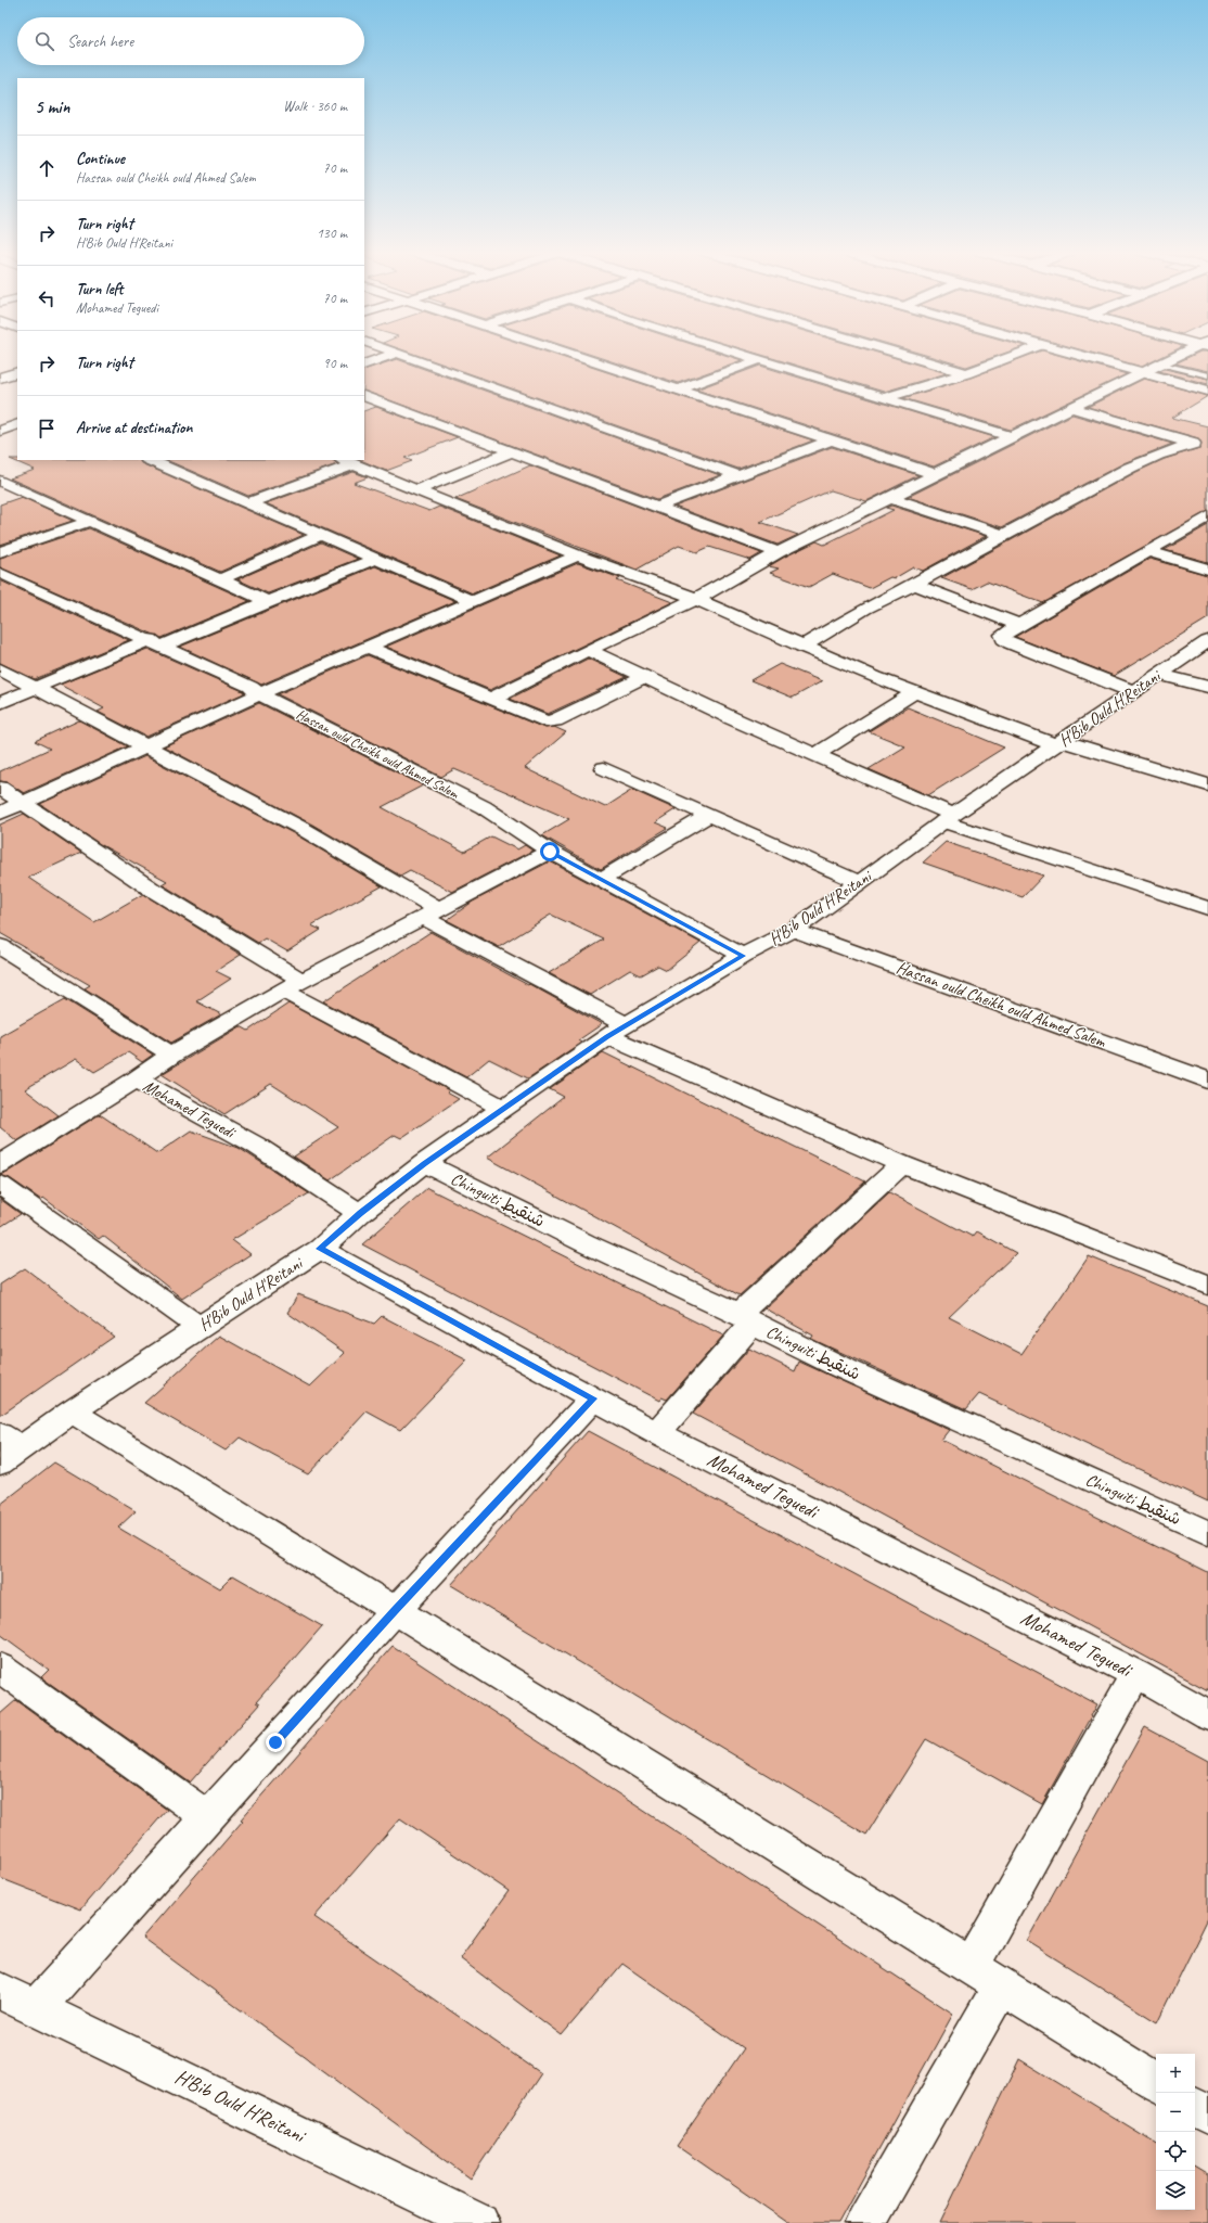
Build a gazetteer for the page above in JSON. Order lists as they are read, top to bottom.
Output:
{
  "streets": {
    "street": [
      "H'Bib Ould H'Reitani",
      "Hassan ould Cheikh ould Ahmed Salem",
      "Mohamed Teguedi",
      "Chinguiti شنقيط"
    ]
  },
  "crossings": [
    ["H'Bib Ould H'Reitani", "Hassan ould Cheikh ould Ahmed Salem"],
    ["H'Bib Ould H'Reitani", "Mohamed Teguedi"],
    ["H'Bib Ould H'Reitani", "Chinguiti شنقيط"],
    ["Hassan ould Cheikh ould Ahmed Salem", "Mohamed Teguedi"]
  ],
  "page": {
    "search": "Search here",
    "heading": ["5 min", "Walk · 360 m"],
    "list": [
      ["Continue", "Hassan ould Cheikh ould Ahmed Salem", "70 m"],
      ["Turn right", "H'Bib Ould H'Reitani", "130 m"],
      ["Turn left", "Mohamed Teguedi", "70 m"],
      ["Turn right", "90 m"],
      "Arrive at destination"
    ],
    "map_buttons": ["+", "−"]
  }
}
